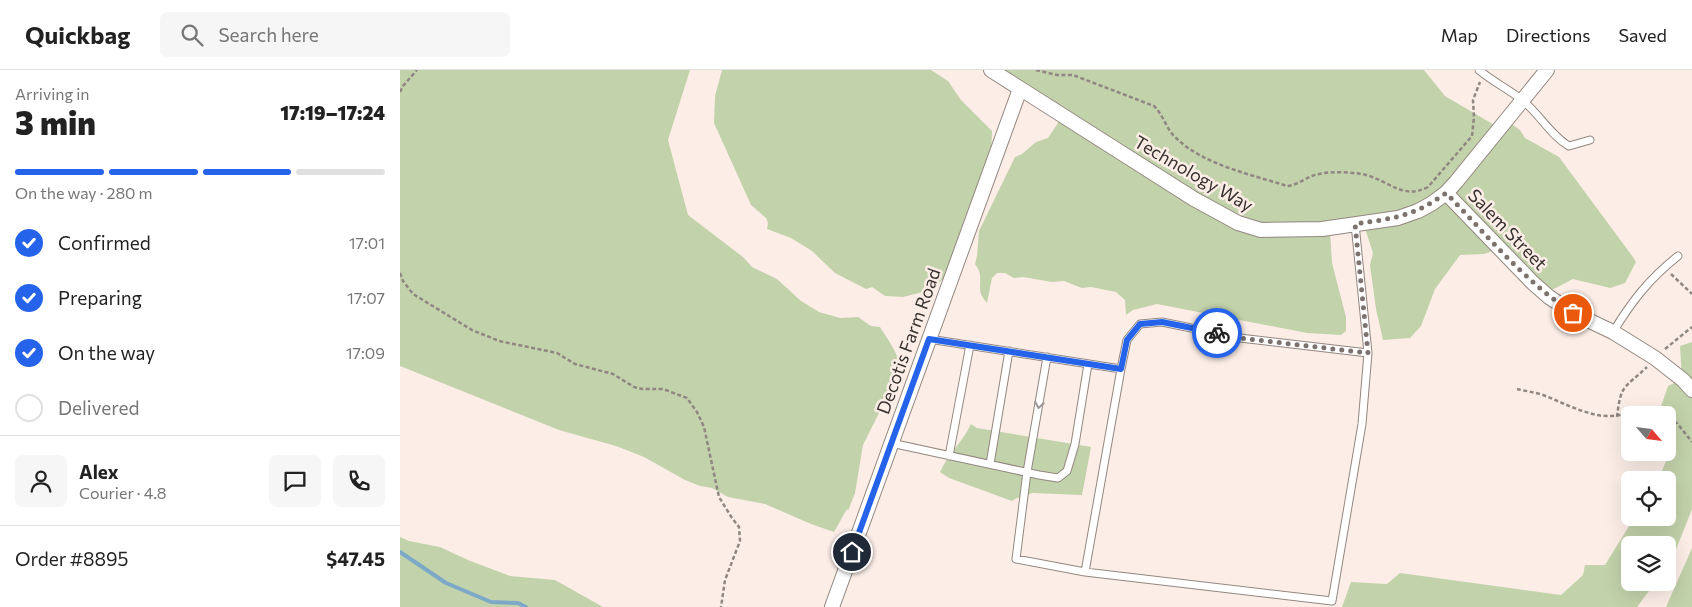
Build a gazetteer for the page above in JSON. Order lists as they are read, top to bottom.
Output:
{
  "streets": {
    "street": ["Technology Way", "Salem Street", "Decotis Farm Road"]
  },
  "crossings": [
    ["Technology Way", "Salem Street"],
    ["Technology Way", "Decotis Farm Road"]
  ],
  "north": "bottom right",
  "page": {
    "header": "Quickbag",
    "search": "Search here",
    "nav": ["Map", "Directions", "Saved"],
    "heading": ["3 min", "Arriving in", "17:19–17:24"],
    "panel": [
      "Alex",
      "Courier · 4.8",
      "Order #8895",
      "$47.45"
    ],
    "bar": "On the way · 280 m",
    "list": [
      ["Confirmed", "17:01"],
      ["Preparing", "17:07"],
      ["On the way", "17:09"],
      "Delivered"
    ]
  }
}
